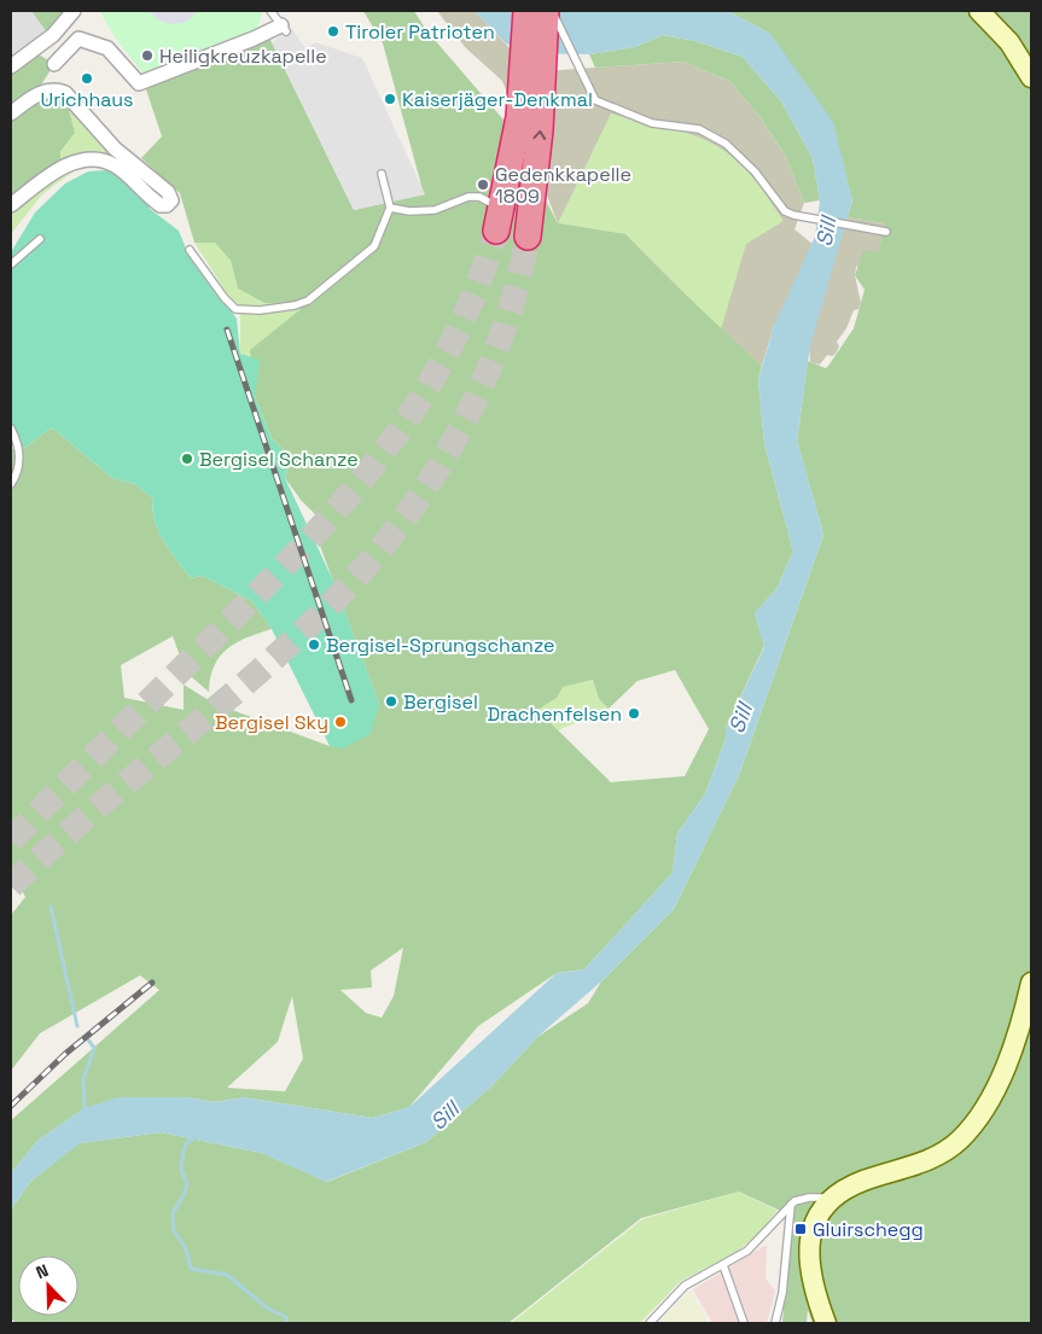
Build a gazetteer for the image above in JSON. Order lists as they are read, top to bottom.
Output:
{
  "water": ["Sill"],
  "places": {
    "other": [
      "Tiroler Patrioten",
      "Heiligkreuzkapelle",
      "Urichhaus",
      "Kaiserjäger-Denkmal",
      "Gedenkkapelle 1809",
      "Bergisel Schanze",
      "Bergisel-Sprungschanze",
      "Bergisel",
      "Drachenfelsen",
      "Bergisel Sky"
    ],
    "transit": ["Gluirschegg"]
  },
  "north": "top left"
}
